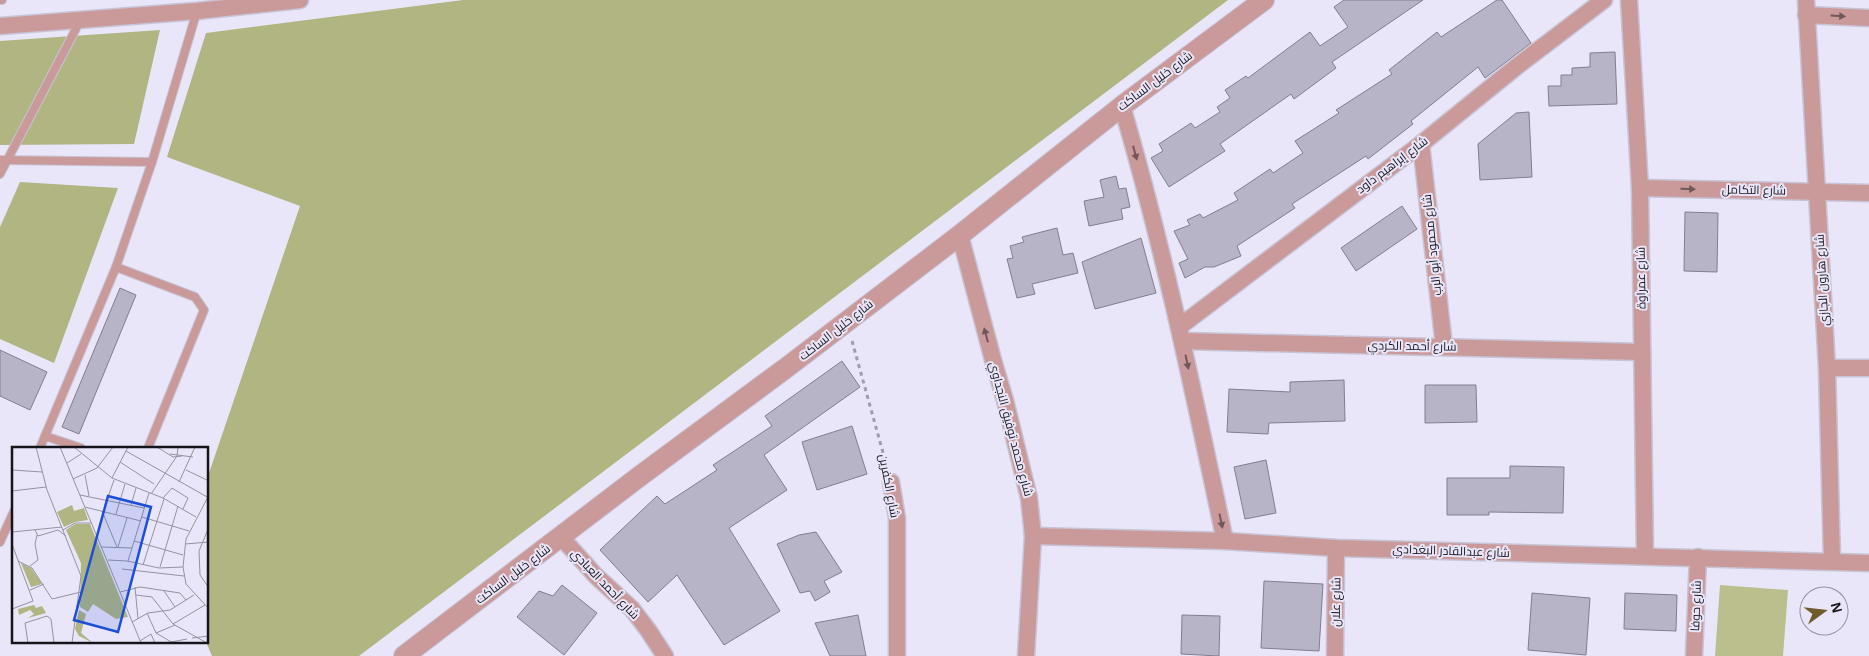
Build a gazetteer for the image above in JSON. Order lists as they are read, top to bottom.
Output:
{
  "streets": {
    "street": [
      "شارع خليل الساكت",
      "شارع إبراهيم داود",
      "شارع التكامل",
      "شارع محمود أبو الرب",
      "شارع عمراوة",
      "شارع هارون الجازي",
      "شارع أحمد الكردي",
      "شارع محمد توفيق النجداوي",
      "شارع الكفرين",
      "شارع عبدالقادر البغدادي",
      "شارع أحمد العبادي",
      "شارع علان",
      "شارع حوفا"
    ]
  },
  "crossings": [
    ["شارع خليل الساكت", "شارع محمد توفيق النجداوي"],
    ["شارع خليل الساكت", "شارع الكفرين"],
    ["شارع خليل الساكت", "شارع أحمد العبادي"],
    ["شارع إبراهيم داود", "شارع محمود أبو الرب"],
    ["شارع إبراهيم داود", "شارع أحمد الكردي"],
    ["شارع التكامل", "شارع عمراوة"],
    ["شارع التكامل", "شارع هارون الجازي"],
    ["شارع محمود أبو الرب", "شارع أحمد الكردي"],
    ["شارع عمراوة", "شارع أحمد الكردي"],
    ["شارع عمراوة", "شارع عبدالقادر البغدادي"],
    ["شارع هارون الجازي", "شارع عبدالقادر البغدادي"],
    ["شارع محمد توفيق النجداوي", "شارع عبدالقادر البغدادي"],
    ["شارع عبدالقادر البغدادي", "شارع علان"],
    ["شارع عبدالقادر البغدادي", "شارع حوفا"]
  ],
  "one_way": ["شارع التكامل", "شارع محمد توفيق النجداوي"],
  "north": "right"
}
